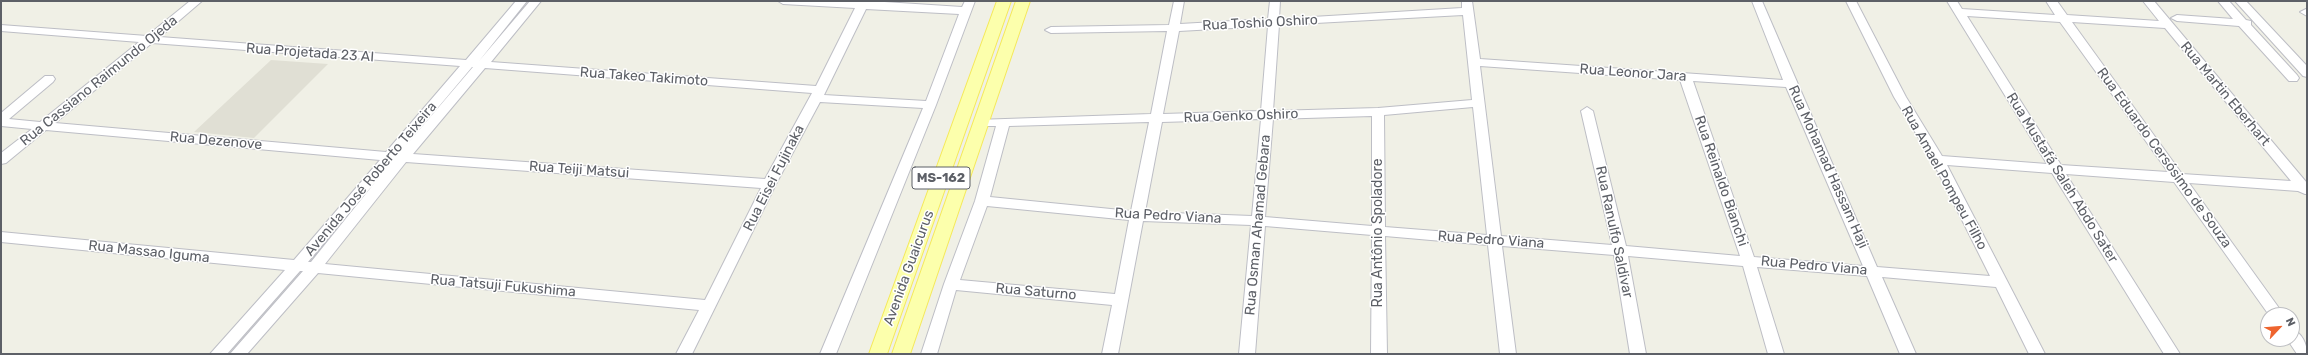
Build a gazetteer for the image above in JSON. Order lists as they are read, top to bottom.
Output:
{
  "streets": {
    "main road": ["MS-162", "Avenida Guaicurus"],
    "street": [
      "Rua Toshio Oshiro",
      "Rua Projetada 23 AI",
      "Rua Leonor Jara",
      "Rua Takeo Takimoto",
      "Rua Cassiano Raimundo Ojeda",
      "Rua Martin Eberhart",
      "Rua Genko Oshiro",
      "Rua Dezenove",
      "Rua Eduardo Cersósimo de Souza",
      "Rua Mohamad Hassam Haji",
      "Rua Teiji Matsui",
      "Rua Eisei Fujinaka",
      "Rua Amael Pompeu Filho",
      "Rua Mustafá Saleh Abdo Sater",
      "Avenida José Roberto Teixeira",
      "Rua Reinaldo Bianchi",
      "Rua Pedro Viana",
      "Rua Osman Ahamad Gebara",
      "Rua Ranulfo Saldivar",
      "Rua Antônio Spoladore",
      "Rua Massao Iguma",
      "Rua Tatsuji Fukushima",
      "Rua Saturno"
    ]
  },
  "crossings": [
    ["Rua Toshio Oshiro", "Rua Osman Ahamad Gebara"],
    ["Rua Projetada 23 AI", "Rua Takeo Takimoto"],
    ["Rua Projetada 23 AI", "Rua Cassiano Raimundo Ojeda"],
    ["Rua Projetada 23 AI", "Avenida José Roberto Teixeira"],
    ["Rua Leonor Jara", "Rua Mohamad Hassam Haji"],
    ["Rua Leonor Jara", "Rua Reinaldo Bianchi"],
    ["Rua Takeo Takimoto", "Rua Eisei Fujinaka"],
    ["Rua Takeo Takimoto", "Avenida José Roberto Teixeira"],
    ["Rua Cassiano Raimundo Ojeda", "Rua Dezenove"],
    ["Rua Genko Oshiro", "Rua Osman Ahamad Gebara"],
    ["Rua Genko Oshiro", "Rua Antônio Spoladore"],
    ["Rua Genko Oshiro", "Avenida Guaicurus"],
    ["Rua Dezenove", "Rua Teiji Matsui"],
    ["Rua Dezenove", "Avenida José Roberto Teixeira"],
    ["Rua Mohamad Hassam Haji", "Rua Pedro Viana"],
    ["Rua Teiji Matsui", "Rua Eisei Fujinaka"],
    ["Rua Teiji Matsui", "Avenida José Roberto Teixeira"],
    ["Rua Eisei Fujinaka", "Rua Tatsuji Fukushima"],
    ["Rua Amael Pompeu Filho", "Rua Pedro Viana"],
    ["Avenida José Roberto Teixeira", "Rua Massao Iguma"],
    ["Avenida José Roberto Teixeira", "Rua Tatsuji Fukushima"],
    ["Rua Reinaldo Bianchi", "Rua Pedro Viana"],
    ["Rua Pedro Viana", "Rua Osman Ahamad Gebara"],
    ["Rua Pedro Viana", "Rua Ranulfo Saldivar"],
    ["Rua Pedro Viana", "Rua Antônio Spoladore"],
    ["Rua Massao Iguma", "Rua Tatsuji Fukushima"]
  ],
  "north": "top right"
}
